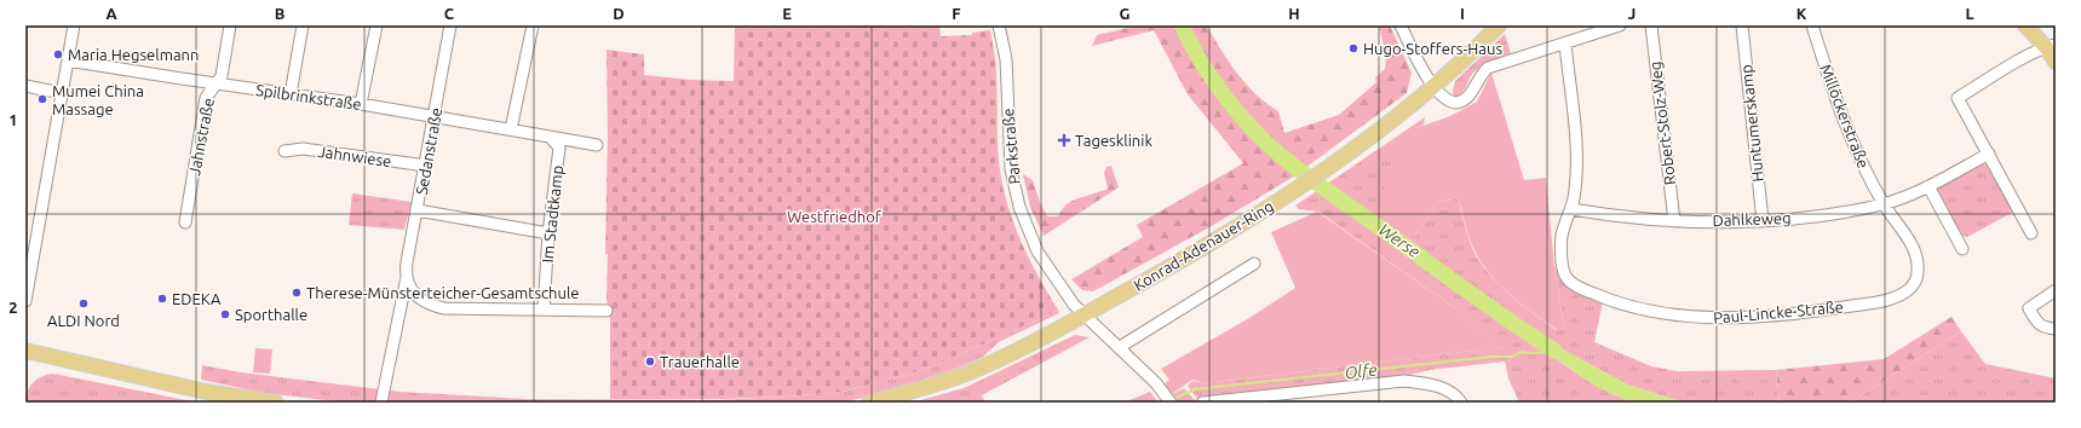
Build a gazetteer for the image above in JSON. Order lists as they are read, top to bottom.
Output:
{
  "streets": {
    "main road": ["Konrad-Adenauer-Ring"],
    "street": [
      "Spilbrinkstraße",
      "Millöckerstraße",
      "Robert-Stolz-Weg",
      "Huntumerskamp",
      "Jahnstraße",
      "Parkstraße",
      "Sedanstraße",
      "Jahnwiese",
      "Im Stadtkamp",
      "Dahlkeweg",
      "Paul-Lincke-Straße"
    ]
  },
  "crossings": [
    ["Spilbrinkstraße", "Jahnstraße"],
    ["Spilbrinkstraße", "Sedanstraße"],
    ["Spilbrinkstraße", "Im Stadtkamp"],
    ["Millöckerstraße", "Dahlkeweg"],
    ["Millöckerstraße", "Paul-Lincke-Straße"],
    ["Robert-Stolz-Weg", "Dahlkeweg"],
    ["Huntumerskamp", "Dahlkeweg"],
    ["Parkstraße", "Konrad-Adenauer-Ring"],
    ["Sedanstraße", "Jahnwiese"],
    ["Dahlkeweg", "Paul-Lincke-Straße"]
  ],
  "water": ["Werse", "Olfe"],
  "parks": ["Westfriedhof"],
  "places": {
    "other": [
      "Hugo-Stoffers-Haus",
      "Maria Hegselmann",
      "Mumei China Massage",
      "Therese-Münsterteicher-Gesamtschule",
      "EDEKA",
      "ALDI Nord",
      "Sporthalle",
      "Trauerhalle"
    ],
    "health": ["Tagesklinik"]
  },
  "grid": {
    "columns": [
      "A",
      "B",
      "C",
      "D",
      "E",
      "F",
      "G",
      "H",
      "I",
      "J",
      "K",
      "L"
    ],
    "rows": ["1", "2"]
  }
}
